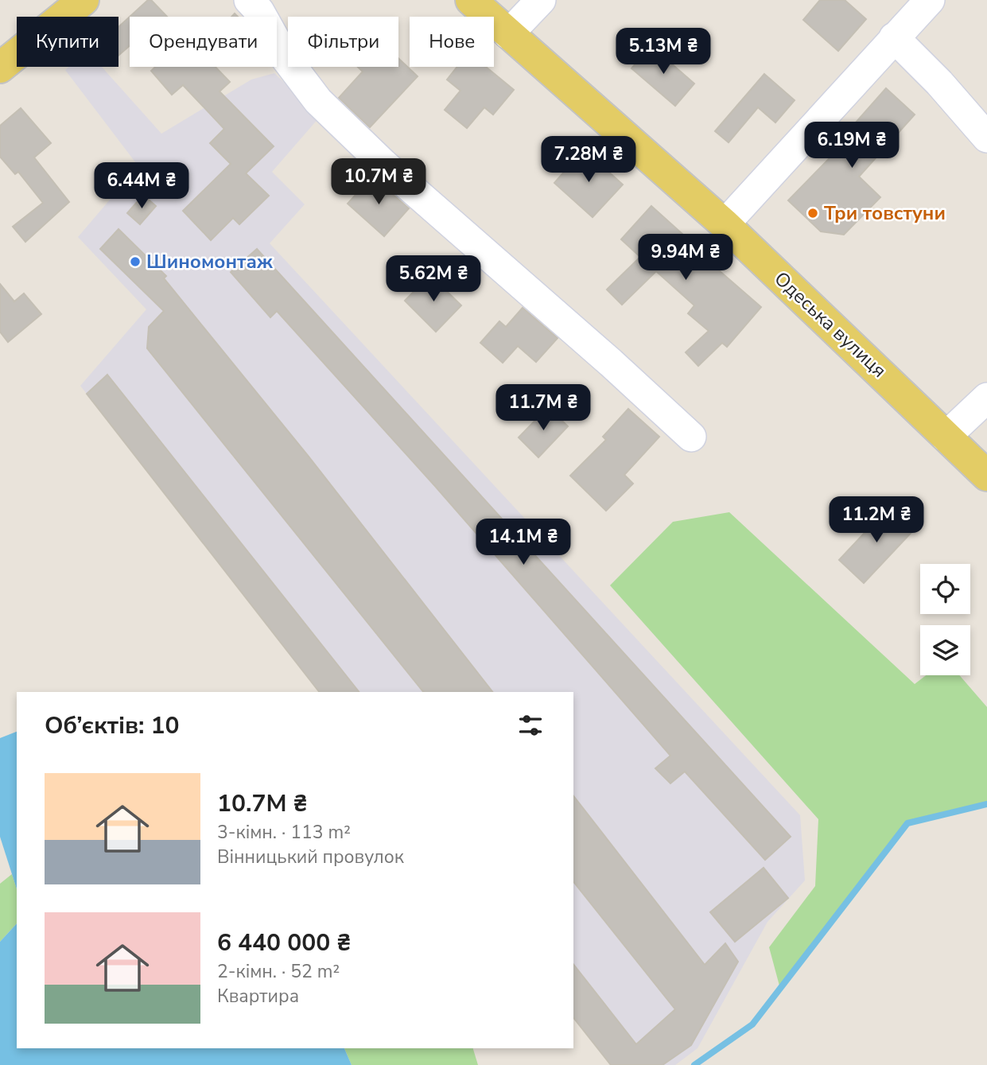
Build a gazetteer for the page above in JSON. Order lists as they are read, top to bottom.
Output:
{
  "streets": {
    "main road": ["Одеська вулиця"]
  },
  "places": ["Три товстуни", "Шиномонтаж"],
  "page": {
    "chip": [
      "Купити",
      "Орендувати",
      "Фільтри",
      "Нове"
    ],
    "price": [
      "5.13M ₴",
      "6.19M ₴",
      "7.28M ₴",
      "10.7M ₴",
      "6.44M ₴",
      "9.94M ₴",
      "5.62M ₴",
      "11.7M ₴",
      "11.2M ₴",
      "14.1M ₴"
    ],
    "heading": "Об’єктів: 10",
    "list": [
      {
        "name": "10.7M ₴",
        "note": "3-кімн. · 113 m² · Вінницький провулок"
      },
      {
        "name": "6 440 000 ₴",
        "note": "2-кімн. · 52 m² · Квартира"
      }
    ]
  }
}
